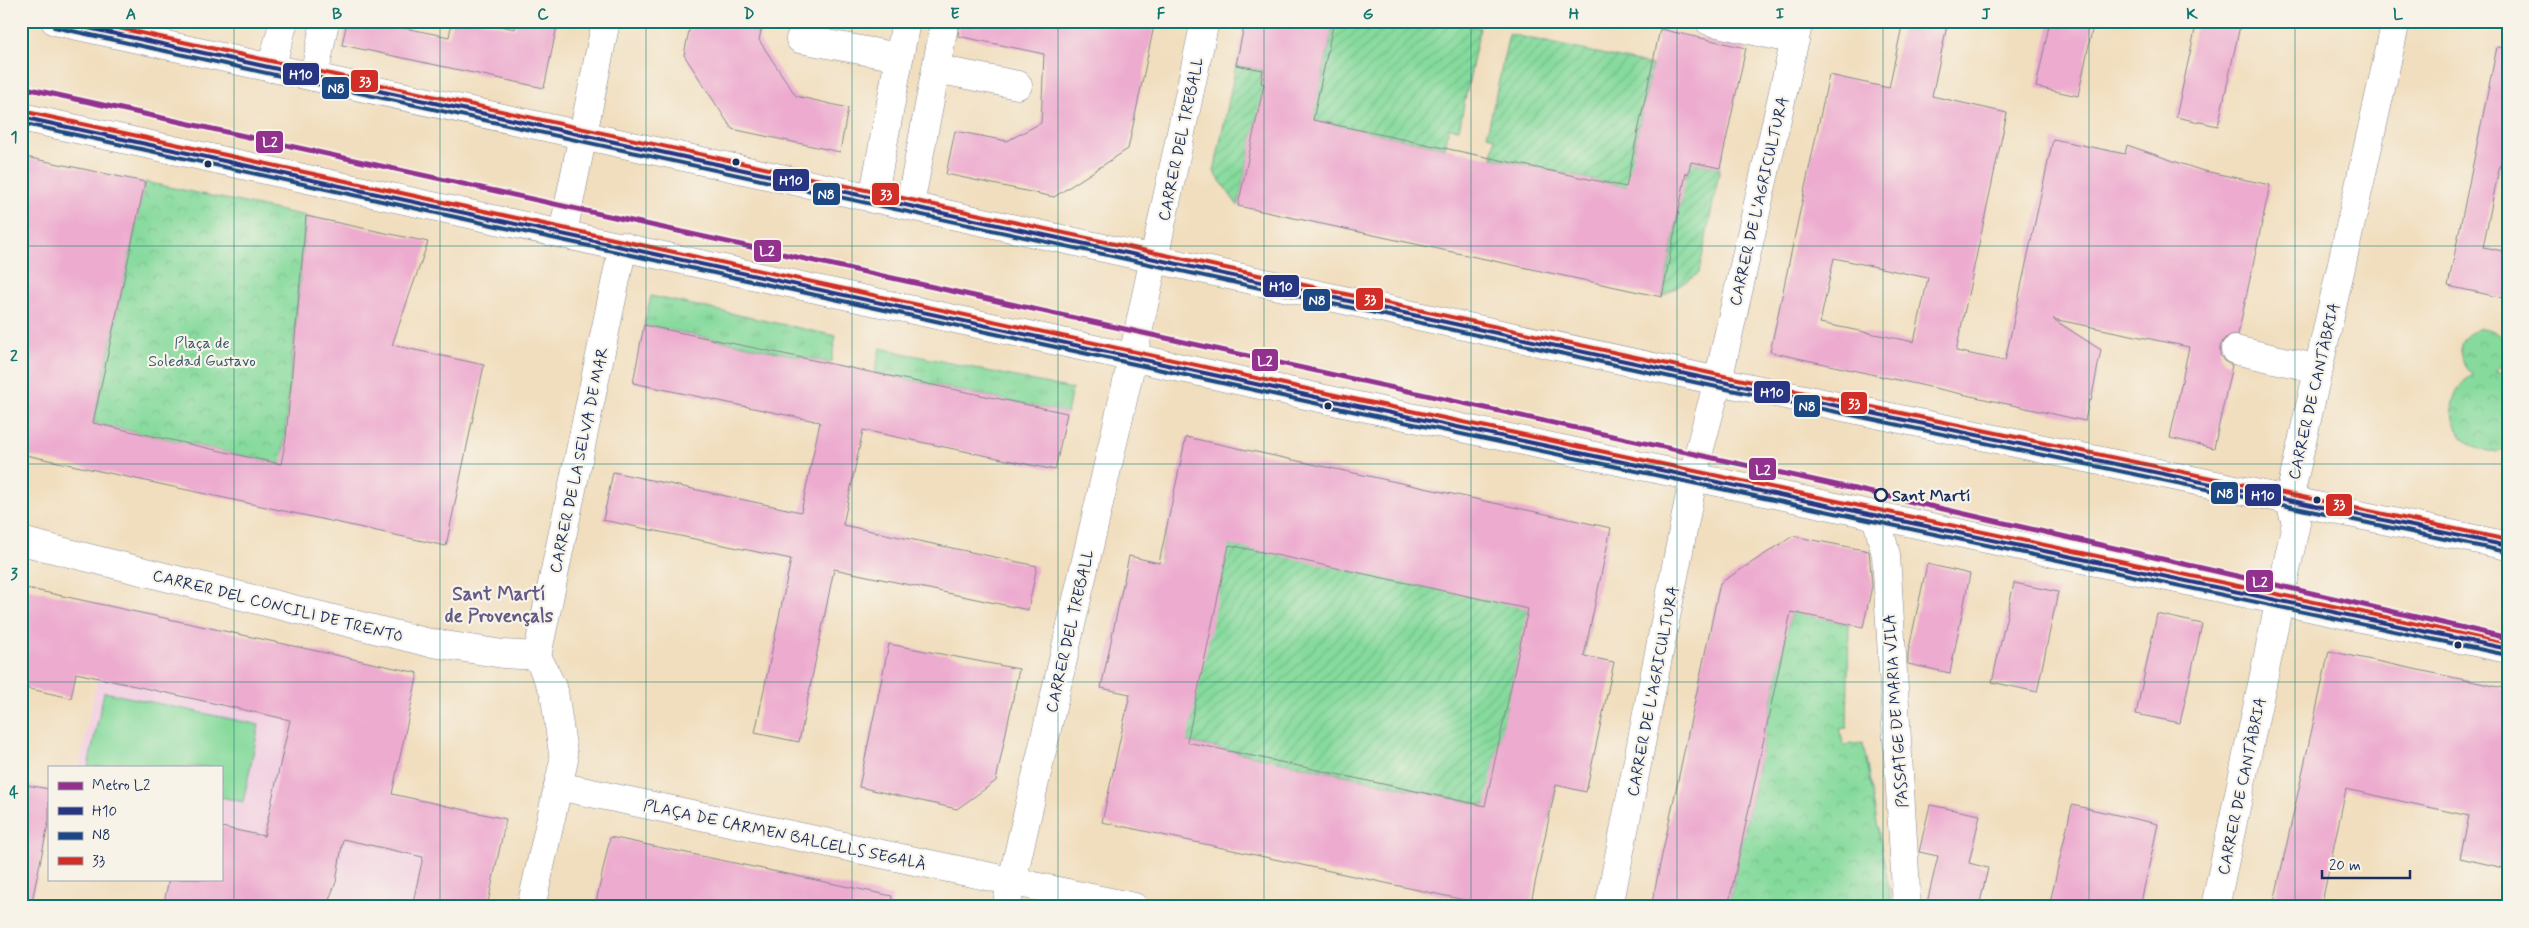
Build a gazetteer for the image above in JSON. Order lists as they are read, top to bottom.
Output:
{
  "streets": {
    "street": [
      "CARRER DEL TREBALL",
      "CARRER DE L'AGRICULTURA",
      "CARRER DE CANTÀBRIA",
      "CARRER DE LA SELVA DE MAR",
      "CARRER DEL CONCILI DE TRENTO",
      "PASSATGE DE MARIA VILA",
      "PLAÇA DE CARMEN BALCELLS SEGALÀ"
    ]
  },
  "crossings": [
    ["CARRER DEL TREBALL", "PLAÇA DE CARMEN BALCELLS SEGALÀ"],
    ["CARRER DE LA SELVA DE MAR", "CARRER DEL CONCILI DE TRENTO"]
  ],
  "districts": ["Sant Martí de Provençals"],
  "parks": ["Plaça de Soledad Gustavo"],
  "places": ["Sant Martí"],
  "lines": [
    "transit line H10",
    "transit line 33",
    "transit line N8",
    "metro line L2"
  ],
  "legend": [
    "Metro L2",
    "H10",
    "N8",
    "33"
  ],
  "scale_bar": "20 m",
  "grid": {
    "columns": [
      "A",
      "B",
      "C",
      "D",
      "E",
      "F",
      "G",
      "H",
      "I",
      "J",
      "K",
      "L"
    ],
    "rows": [
      "1",
      "2",
      "3",
      "4"
    ]
  }
}
